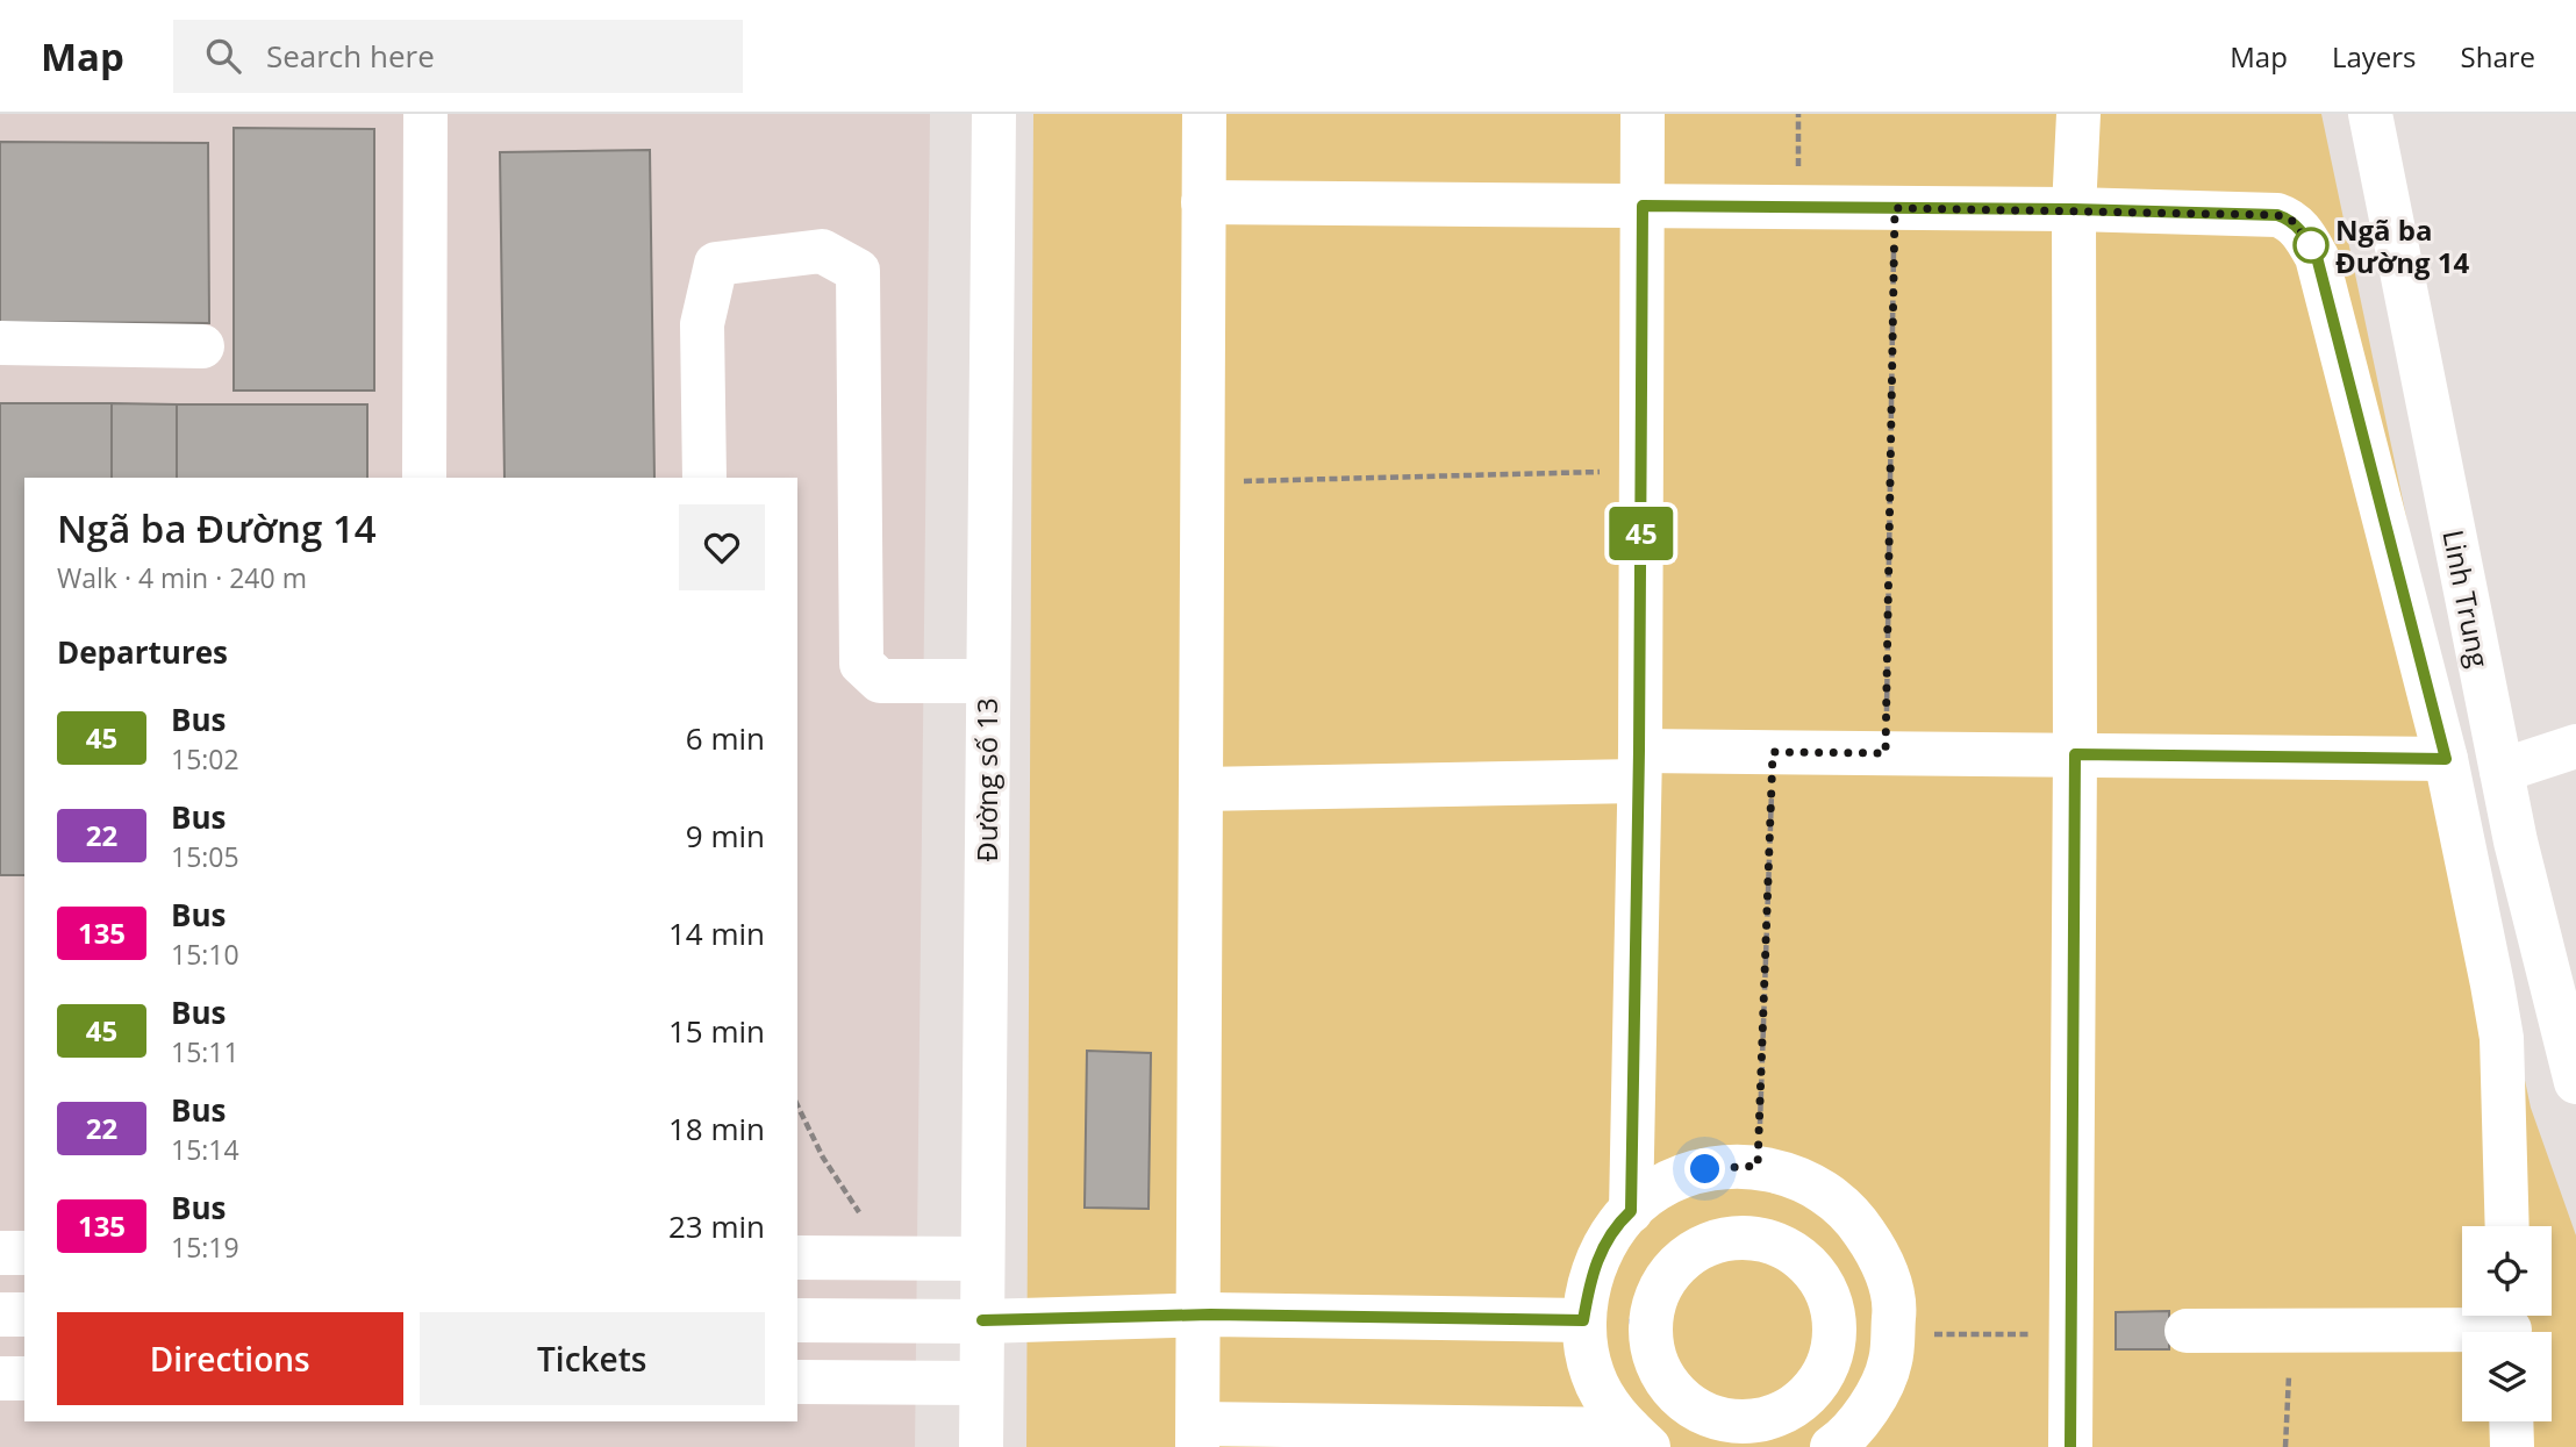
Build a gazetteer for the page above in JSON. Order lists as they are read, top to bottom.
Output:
{
  "streets": {
    "street": ["Linh Trung", "Đường số 13"]
  },
  "places": ["Ngã ba Đường 14"],
  "lines": ["bus line 45"],
  "page": {
    "header": "Map",
    "search": "Search here",
    "nav": ["Map", "Layers", "Share"],
    "on_map": "45",
    "heading": [
      ["Ngã ba Đường 14", "Walk · 4 min · 240 m"],
      "Departures"
    ],
    "list": [
      {
        "mark": "45",
        "name": "Bus",
        "note": "15:02",
        "value": "6 min"
      },
      {
        "mark": "22",
        "name": "Bus",
        "note": "15:05",
        "value": "9 min"
      },
      {
        "mark": "135",
        "name": "Bus",
        "note": "15:10",
        "value": "14 min"
      },
      {
        "mark": "45",
        "name": "Bus",
        "note": "15:11",
        "value": "15 min"
      },
      {
        "mark": "22",
        "name": "Bus",
        "note": "15:14",
        "value": "18 min"
      },
      {
        "mark": "135",
        "name": "Bus",
        "note": "15:19",
        "value": "23 min"
      }
    ],
    "buttons": ["Directions", "Tickets"]
  }
}
